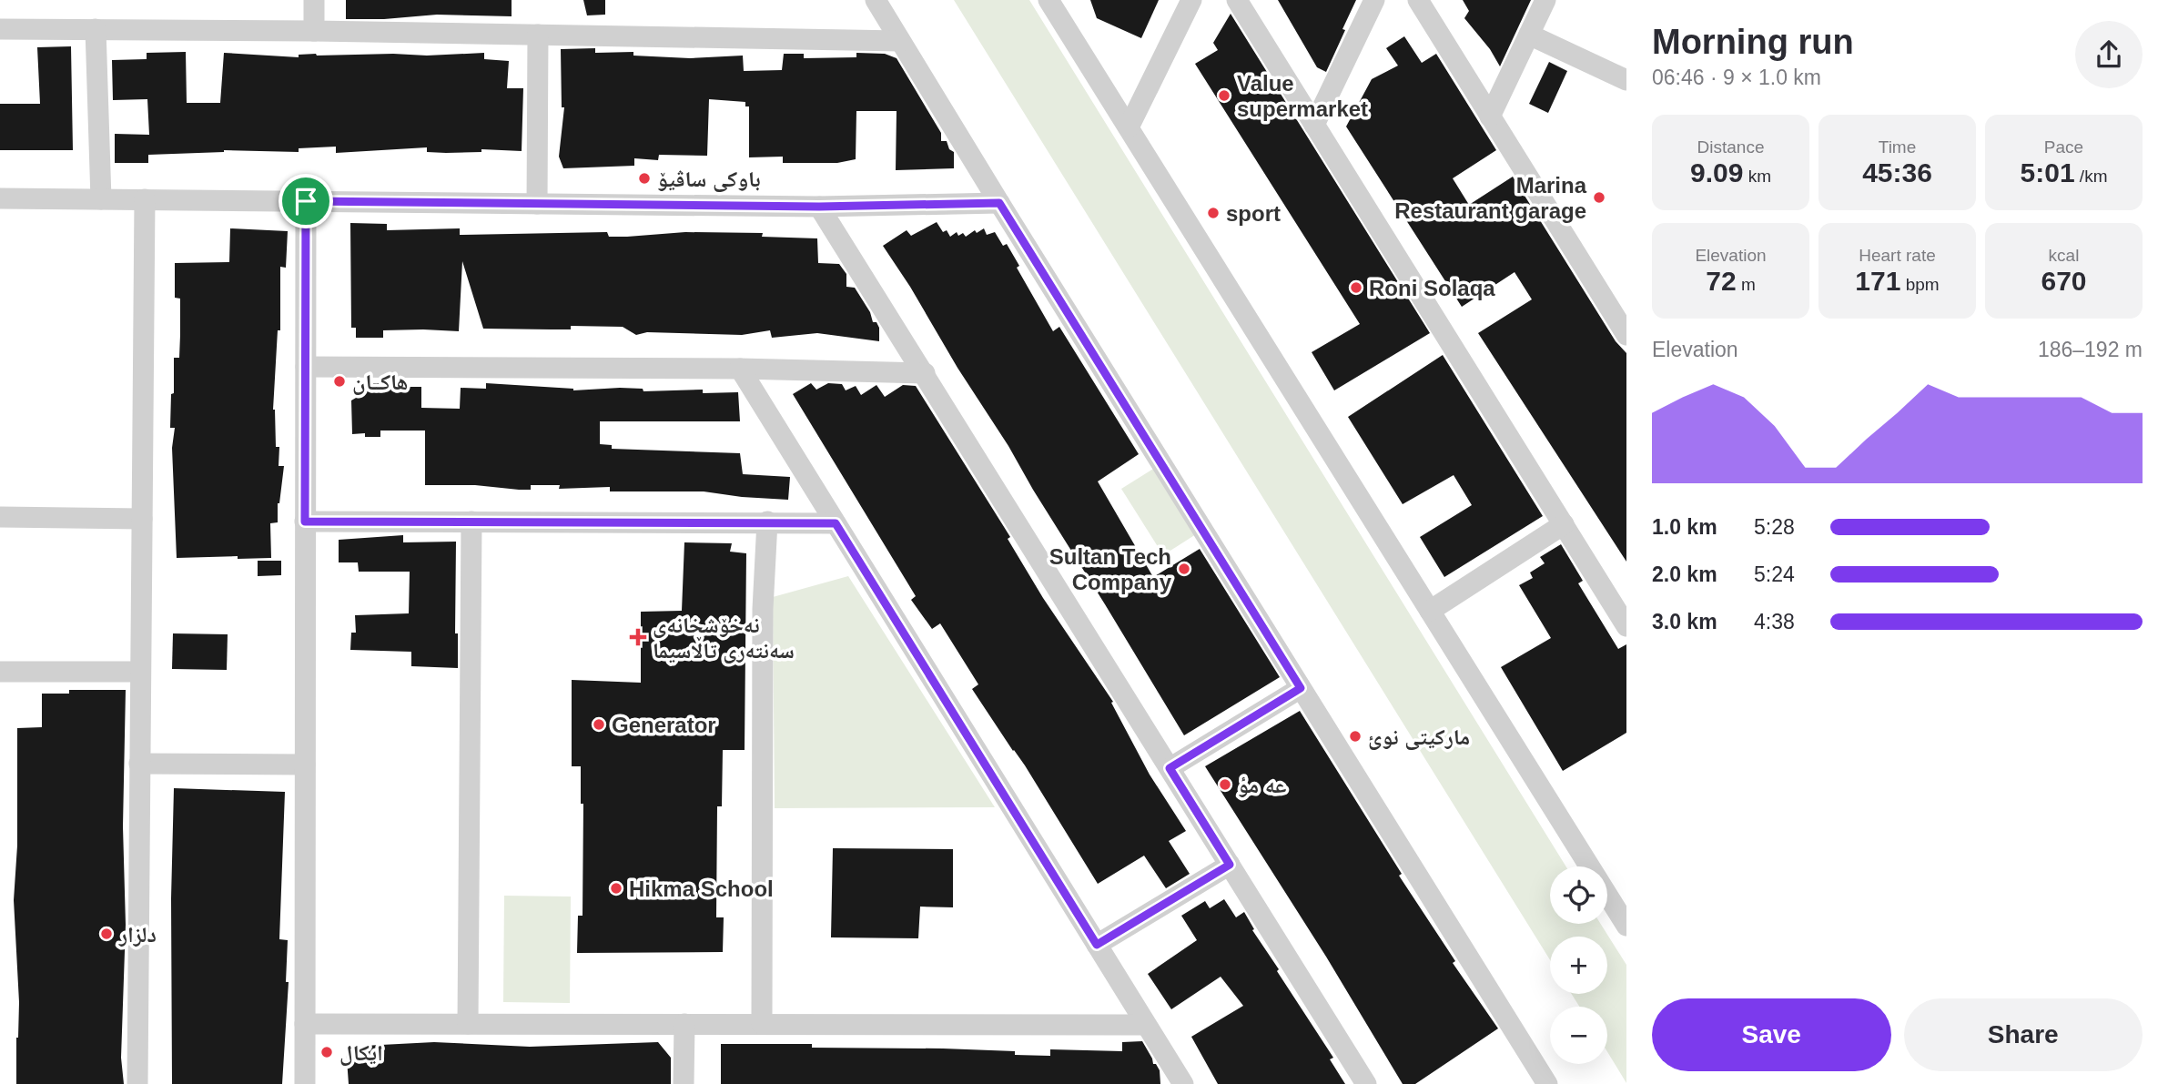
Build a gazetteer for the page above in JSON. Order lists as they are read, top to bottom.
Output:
{
  "places": {
    "other": [
      "Value supermarket",
      "باوکی ساڤیۆ",
      "Marina Restaurant garage",
      "sport",
      "Roni Solaqa",
      "هاكــان",
      "Sultan Tech Company",
      "Generator",
      "مارکیتی نوئ",
      "عه مؤ",
      "Hikma School",
      "دلزار",
      "ايكال"
    ],
    "health": ["نەخۆشخانەی سەنتەری تاڵاسیما"]
  },
  "page": {
    "heading": ["Morning run", "06:46 · 9 × 1.0 km"],
    "stats": [
      ["Distance", "9.09 km"],
      ["Time", "45:36"],
      ["Pace", "5:01 /km"],
      ["Elevation", "72 m"],
      ["Heart rate", "171 bpm"],
      ["kcal", "670"]
    ],
    "chart": ["Elevation", "186–192 m"],
    "list": [
      {
        "name": "1.0 km",
        "note": "5:28"
      },
      {
        "name": "2.0 km",
        "note": "5:24"
      },
      {
        "name": "3.0 km",
        "note": "4:38"
      }
    ],
    "map_buttons": ["+", "−"],
    "buttons": ["Save", "Share"]
  }
}
